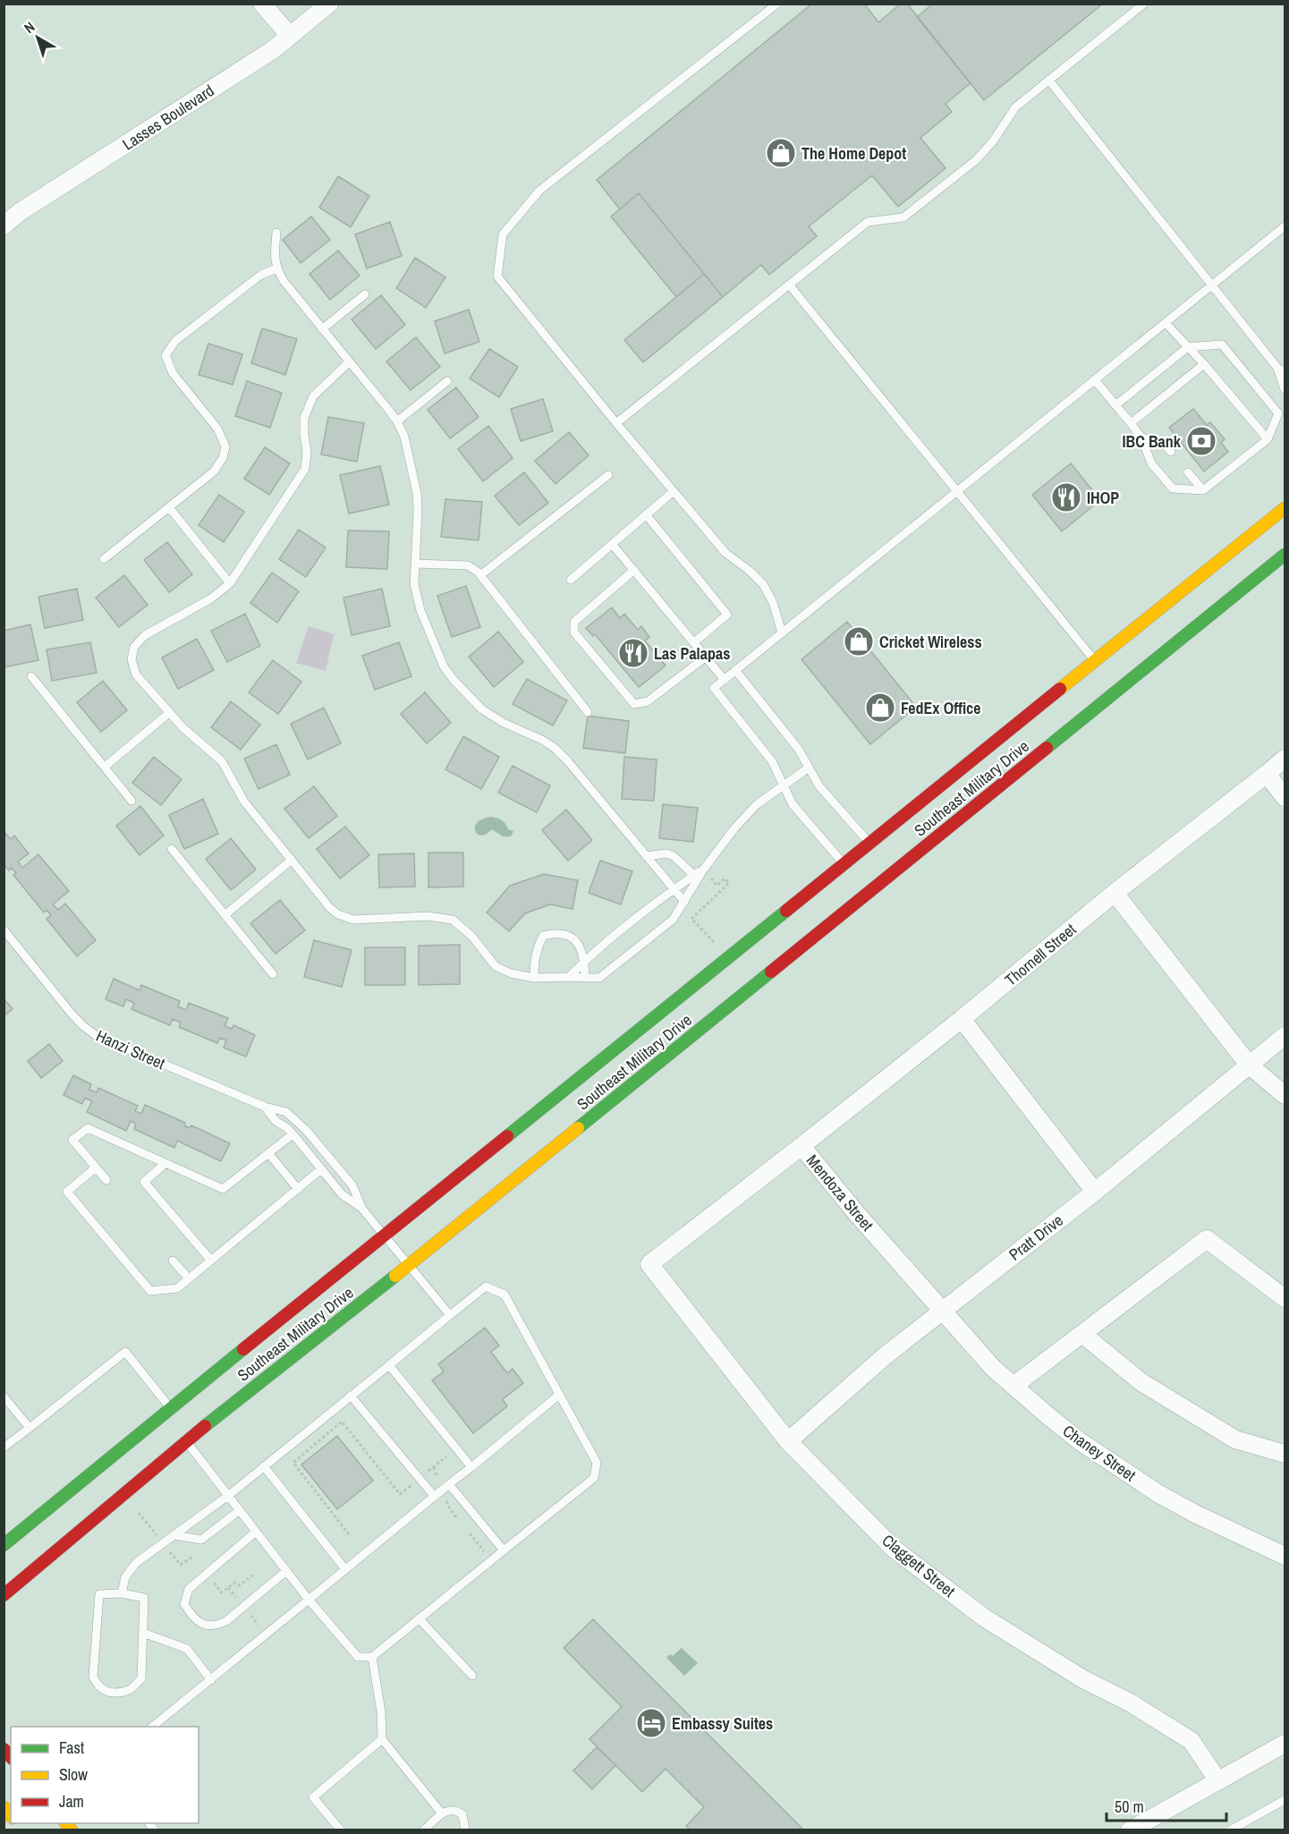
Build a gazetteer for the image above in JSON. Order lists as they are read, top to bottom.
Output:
{
  "streets": {
    "main road": ["Southeast Military Drive"],
    "street": [
      "Lasses Boulevard",
      "Thornell Street",
      "Mendoza Street",
      "Pratt Drive",
      "Chaney Street",
      "Claggett Street"
    ],
    "lane": ["Hanzi Street"]
  },
  "crossings": [
    ["Southeast Military Drive", "Hanzi Street"],
    ["Thornell Street", "Mendoza Street"],
    ["Mendoza Street", "Pratt Drive"],
    ["Mendoza Street", "Chaney Street"],
    ["Mendoza Street", "Claggett Street"],
    ["Pratt Drive", "Chaney Street"],
    ["Pratt Drive", "Claggett Street"]
  ],
  "places": {
    "shop": ["The Home Depot", "Cricket Wireless", "FedEx Office"],
    "bank": ["IBC Bank"],
    "restaurant": ["IHOP", "Las Palapas"],
    "hotel": ["Embassy Suites"]
  },
  "legend": ["Fast", "Slow", "Jam"],
  "scale_bar": "50 m",
  "north": "top left"
}
